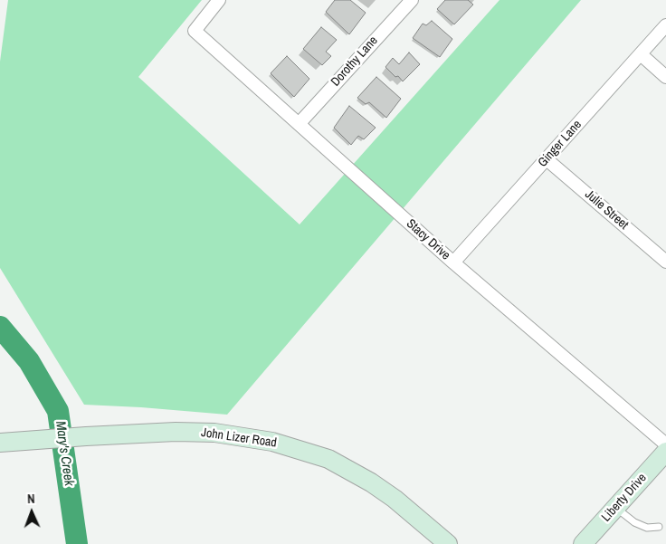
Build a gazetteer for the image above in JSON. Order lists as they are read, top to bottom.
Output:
{
  "streets": {
    "street": [
      "Dorothy Lane",
      "Ginger Lane",
      "Julie Street",
      "Stacy Drive",
      "John Lizer Road",
      "Liberty Drive"
    ]
  },
  "crossings": [
    ["Dorothy Lane", "Stacy Drive"],
    ["Ginger Lane", "Julie Street"],
    ["Ginger Lane", "Stacy Drive"],
    ["Stacy Drive", "Liberty Drive"]
  ],
  "water": ["Mary's Creek"],
  "north": "top"
}
